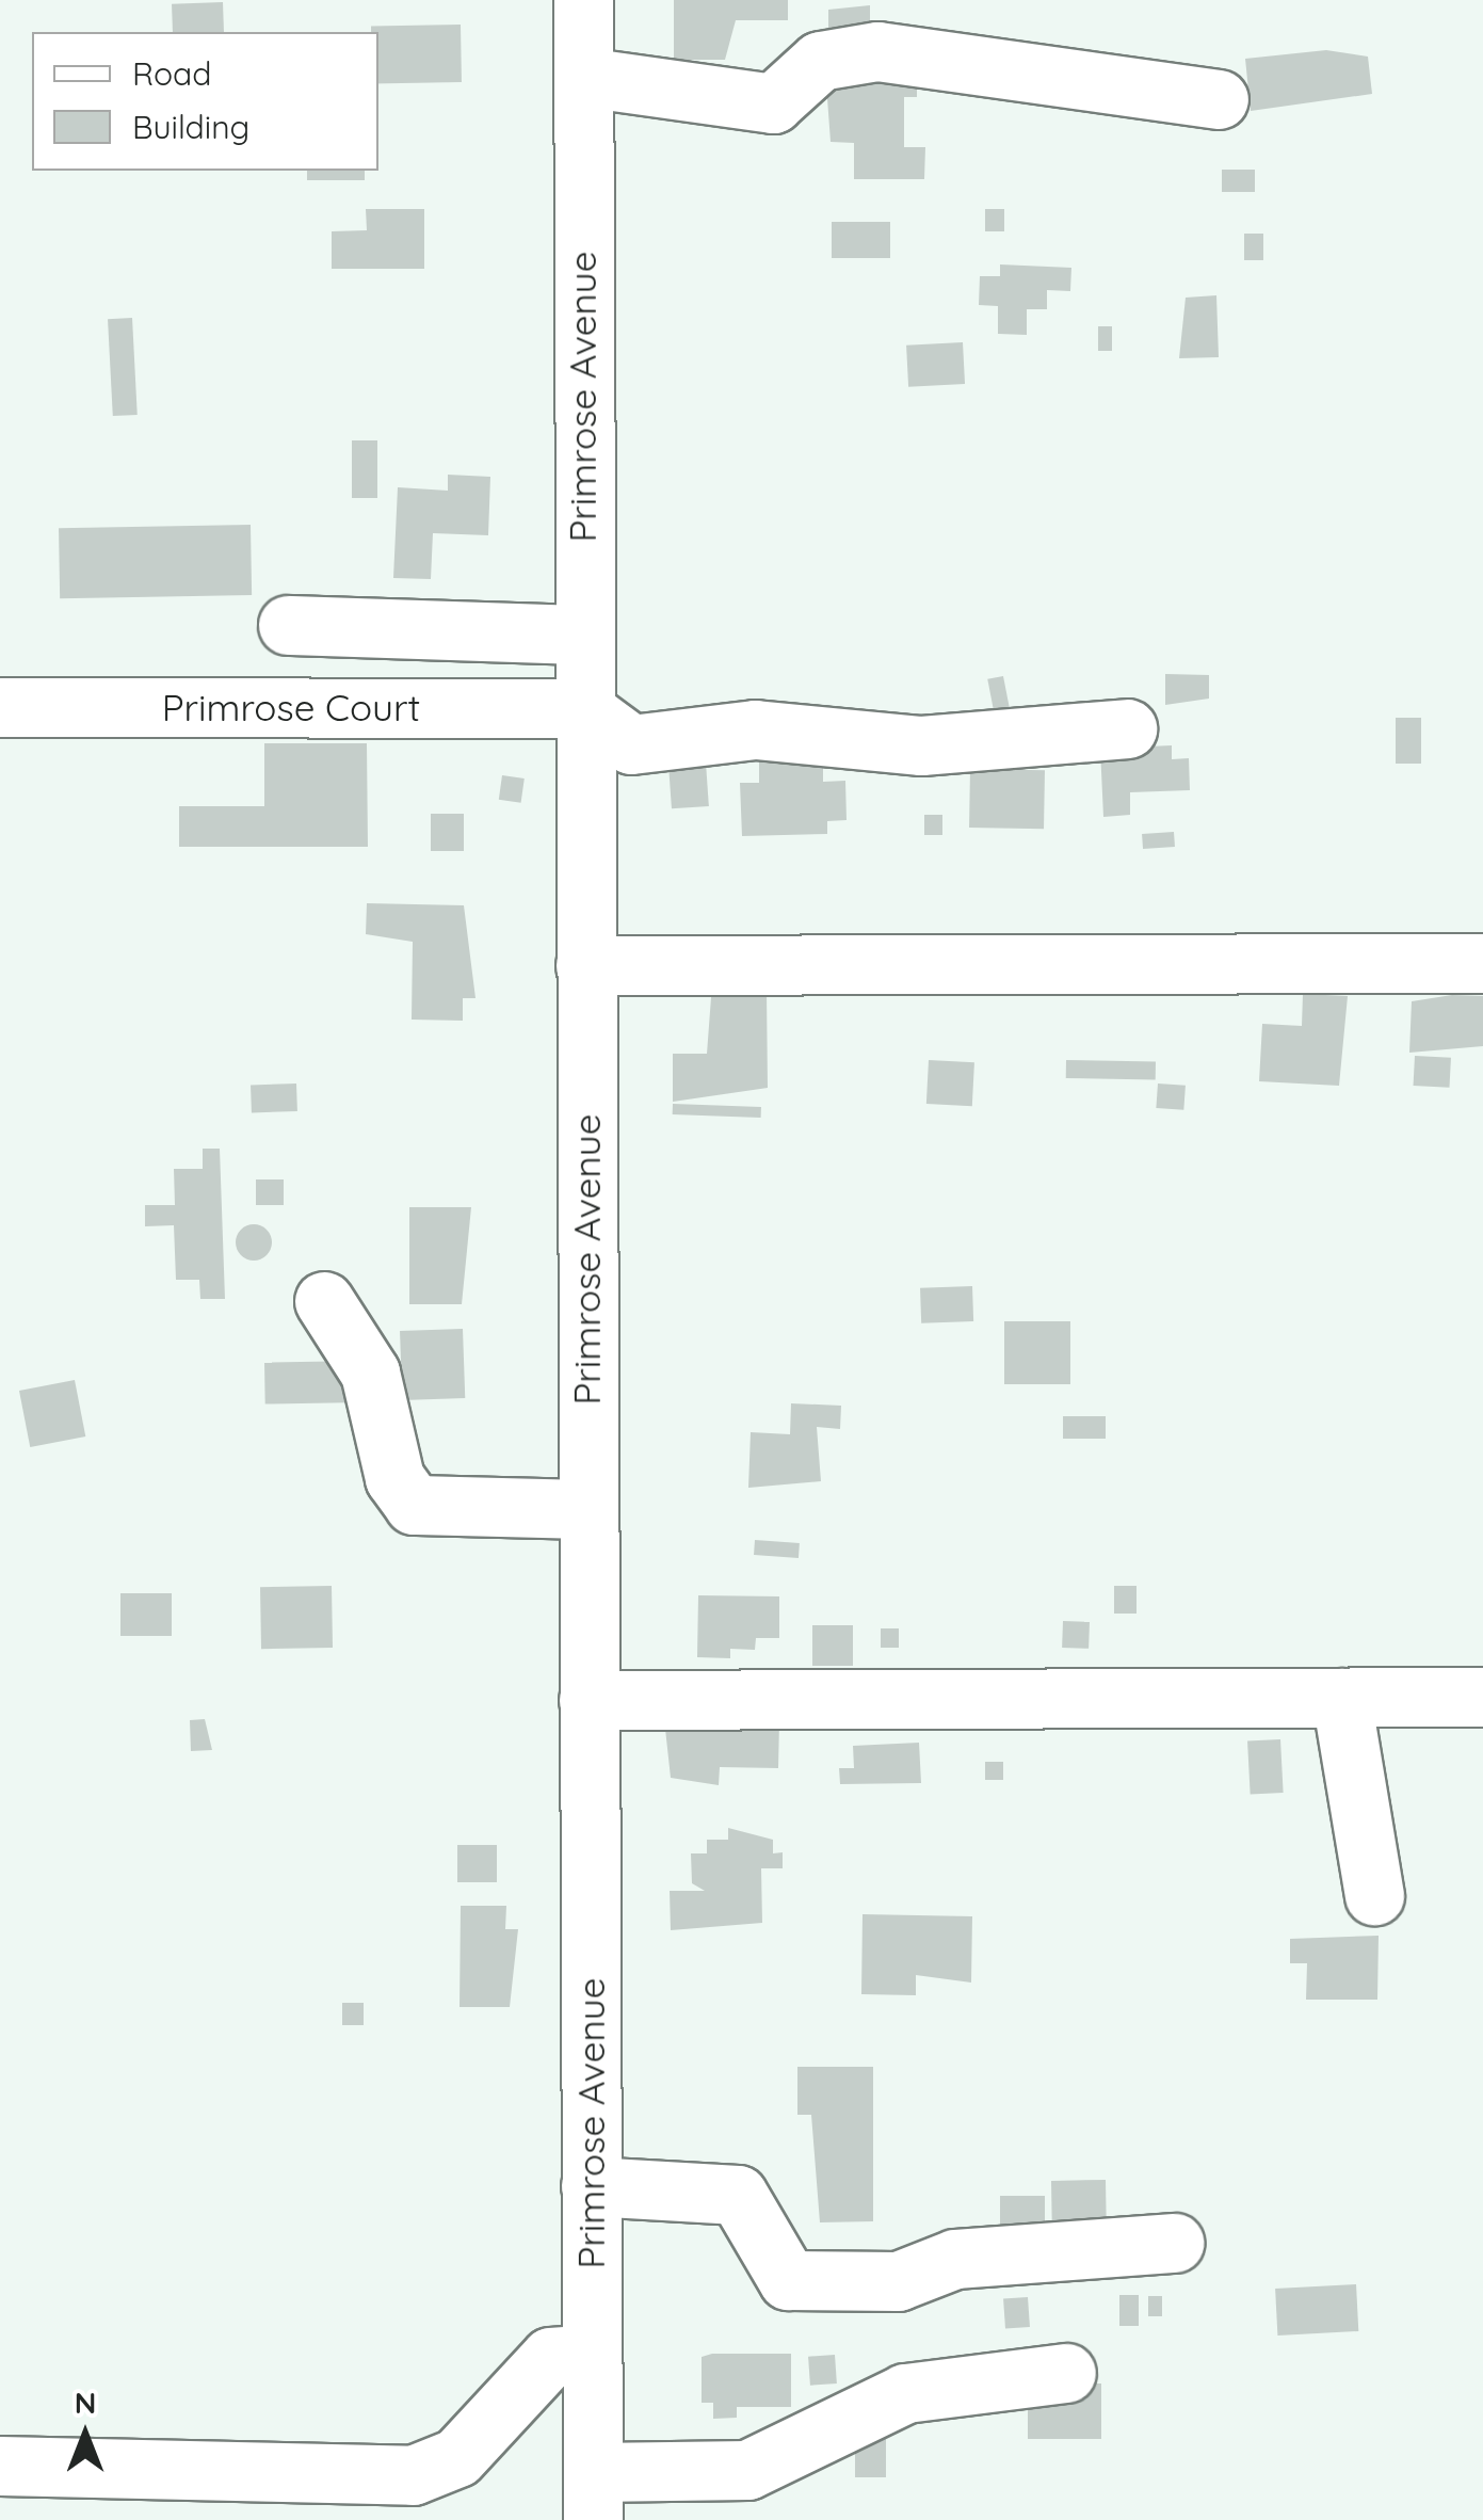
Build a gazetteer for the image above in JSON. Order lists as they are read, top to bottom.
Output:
{
  "streets": {
    "street": ["Primrose Avenue", "Primrose Court"]
  },
  "crossings": [
    ["Primrose Avenue", "Primrose Court"]
  ],
  "legend": ["Road", "Building"],
  "north": "top"
}
